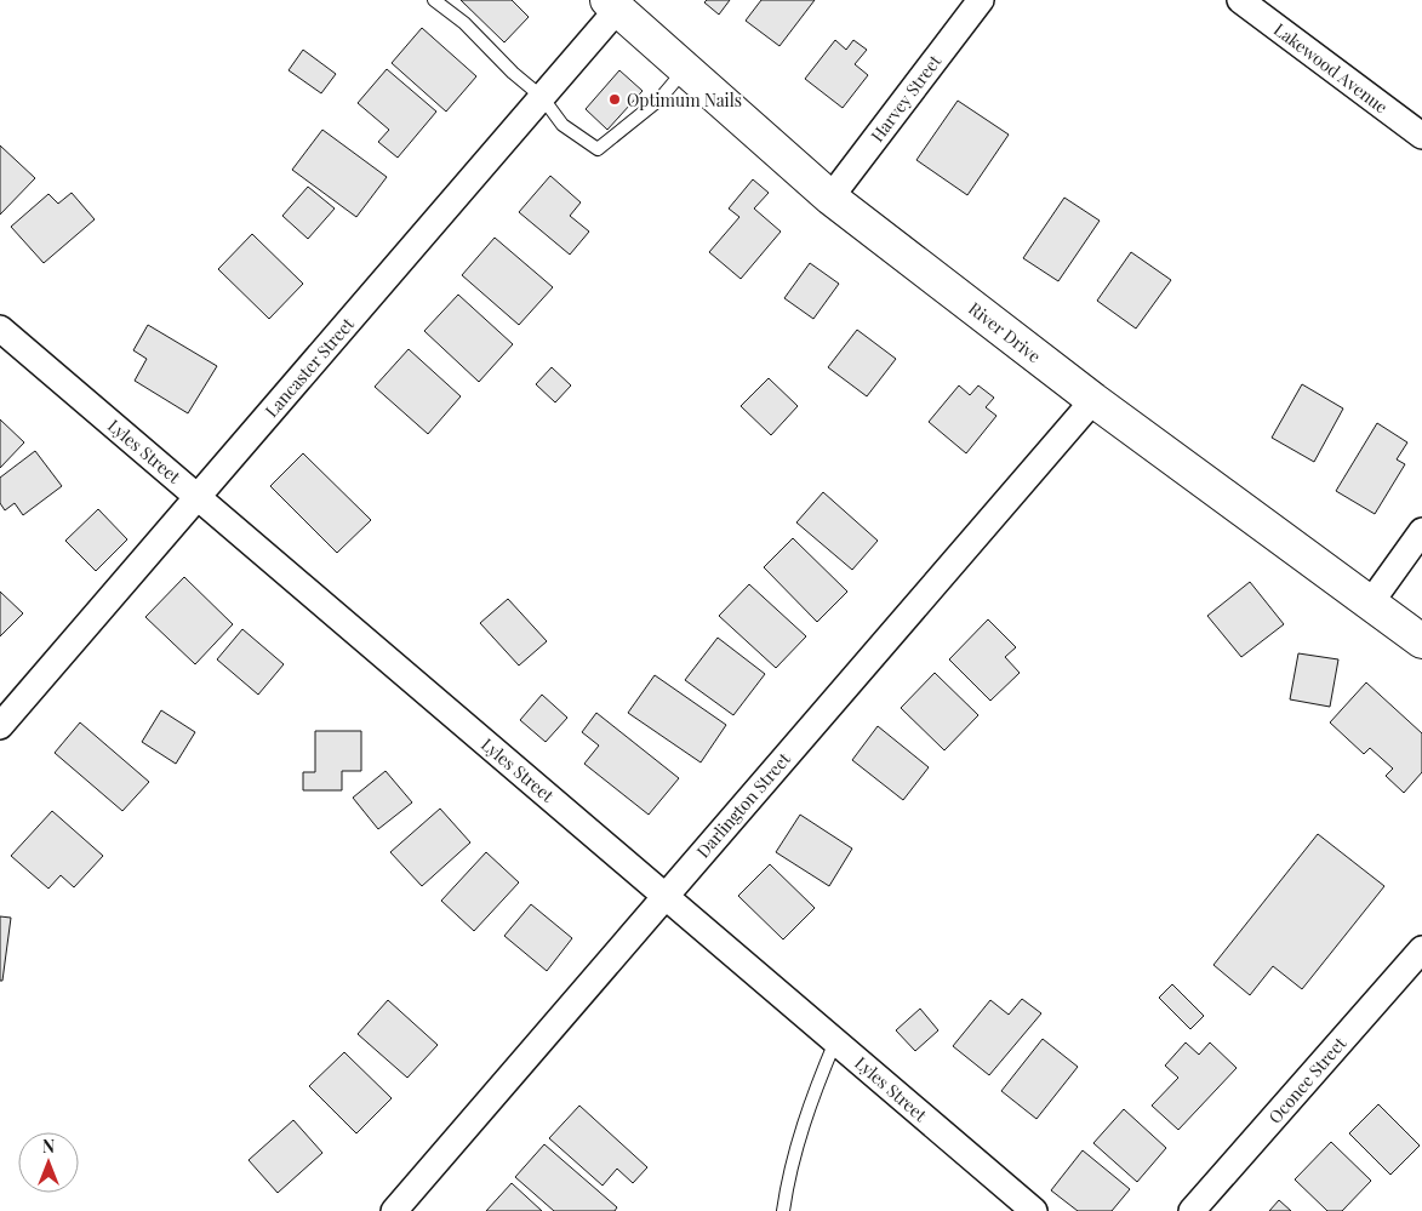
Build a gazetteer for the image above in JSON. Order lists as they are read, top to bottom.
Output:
{
  "streets": {
    "main road": ["River Drive"],
    "street": [
      "Lakewood Avenue",
      "Harvey Street",
      "Lancaster Street",
      "Lyles Street",
      "Darlington Street",
      "Oconee Street"
    ]
  },
  "crossings": [
    ["Harvey Street", "River Drive"],
    ["River Drive", "Lancaster Street"],
    ["River Drive", "Darlington Street"],
    ["Lancaster Street", "Lyles Street"],
    ["Lyles Street", "Darlington Street"]
  ],
  "places": ["Optimum Nails"],
  "north": "top"
}
